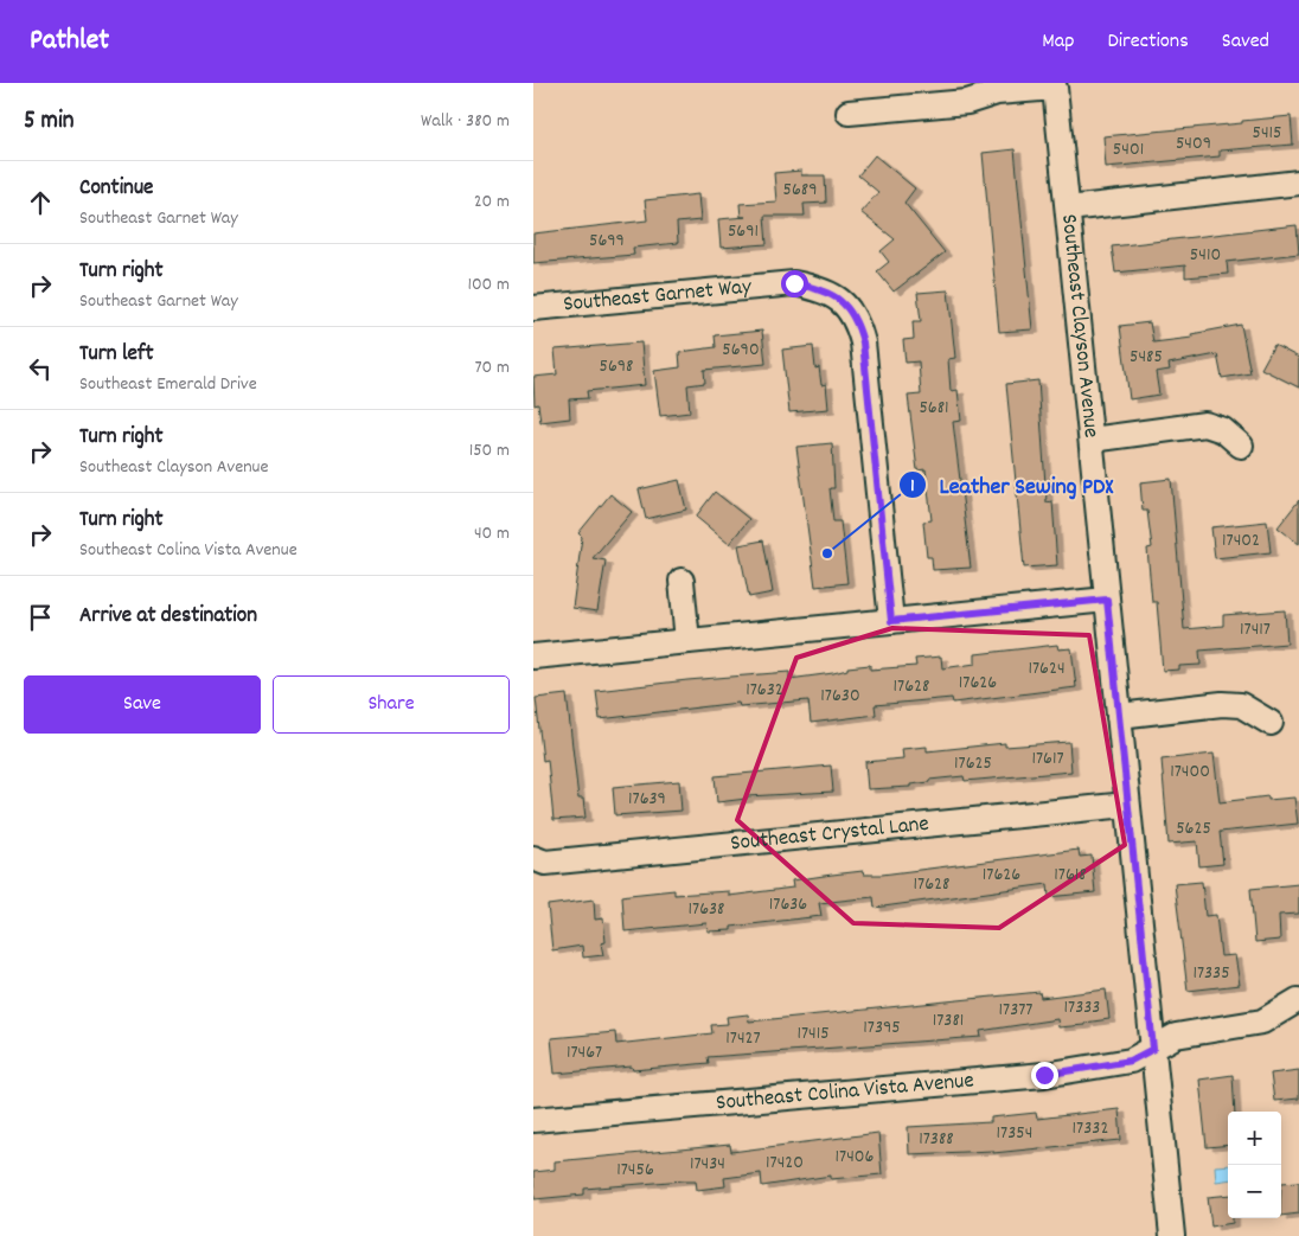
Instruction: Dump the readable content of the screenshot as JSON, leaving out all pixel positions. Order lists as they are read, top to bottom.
{
  "streets": {
    "street": [
      "Southeast Garnet Way",
      "Southeast Clayson Avenue",
      "Southeast Crystal Lane",
      "Southeast Colina Vista Avenue"
    ]
  },
  "crossings": [
    ["Southeast Clayson Avenue", "Southeast Crystal Lane"],
    ["Southeast Clayson Avenue", "Southeast Colina Vista Avenue"]
  ],
  "places": ["Leather Sewing PDX"],
  "house_numbers": [
    "5415",
    "5409",
    "5401",
    "5689",
    "5691",
    "5699",
    "5410",
    "5690",
    "5485",
    "5698",
    "5681",
    "17402",
    "17417",
    "17624",
    "17626",
    "17628",
    "17632",
    "17630",
    "17617",
    "17625",
    "17400",
    "17639",
    "5625",
    "17626",
    "17618",
    "17628",
    "17636",
    "17638",
    "17335",
    "17333",
    "17377",
    "17381",
    "17395",
    "17415",
    "17427",
    "17467",
    "17332",
    "17354",
    "17388",
    "17406",
    "17420",
    "17434",
    "17456"
  ],
  "page": {
    "header": "Pathlet",
    "nav": ["Map", "Directions", "Saved"],
    "heading": ["5 min", "Walk · 380 m"],
    "list": [
      ["Continue", "Southeast Garnet Way", "20 m"],
      ["Turn right", "Southeast Garnet Way", "100 m"],
      ["Turn left", "Southeast Emerald Drive", "70 m"],
      ["Turn right", "Southeast Clayson Avenue", "150 m"],
      ["Turn right", "Southeast Colina Vista Avenue", "40 m"],
      "Arrive at destination"
    ],
    "buttons": ["Save", "Share"],
    "map_buttons": ["+", "−"]
  }
}
